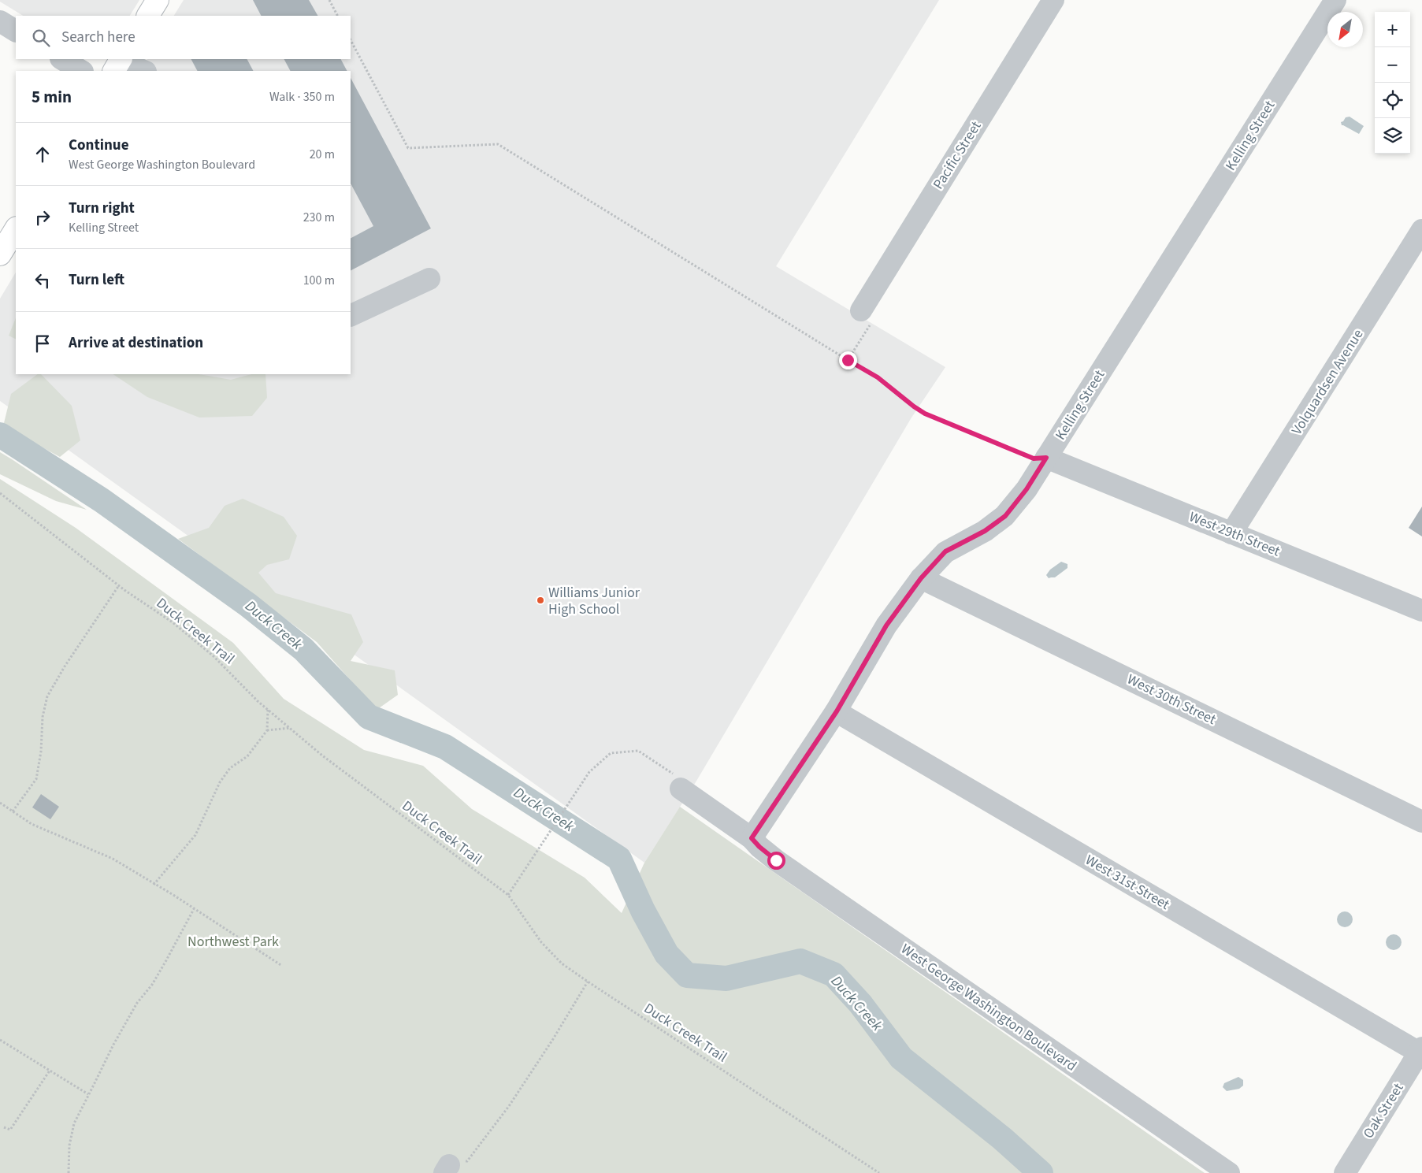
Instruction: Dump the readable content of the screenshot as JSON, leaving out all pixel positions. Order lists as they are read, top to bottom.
{
  "streets": {
    "street": [
      "Kelling Street",
      "Pacific Street",
      "Volquardsen Avenue",
      "West 29th Street",
      "West 30th Street",
      "West 31st Street",
      "West George Washington Boulevard",
      "Oak Street"
    ],
    "path": ["Duck Creek Trail"]
  },
  "crossings": [
    ["Kelling Street", "West 29th Street"],
    ["Kelling Street", "West 30th Street"],
    ["Kelling Street", "West 31st Street"],
    ["Kelling Street", "West George Washington Boulevard"],
    ["Volquardsen Avenue", "West 29th Street"],
    ["West 31st Street", "Oak Street"]
  ],
  "water": ["Duck Creek"],
  "parks": ["Northwest Park"],
  "places": ["Williams Junior High School"],
  "north": "bottom left",
  "page": {
    "map_buttons": ["+", "−"],
    "search": "Search here",
    "heading": ["5 min", "Walk · 350 m"],
    "list": [
      ["Continue", "West George Washington Boulevard", "20 m"],
      ["Turn right", "Kelling Street", "230 m"],
      ["Turn left", "100 m"],
      "Arrive at destination"
    ]
  }
}
